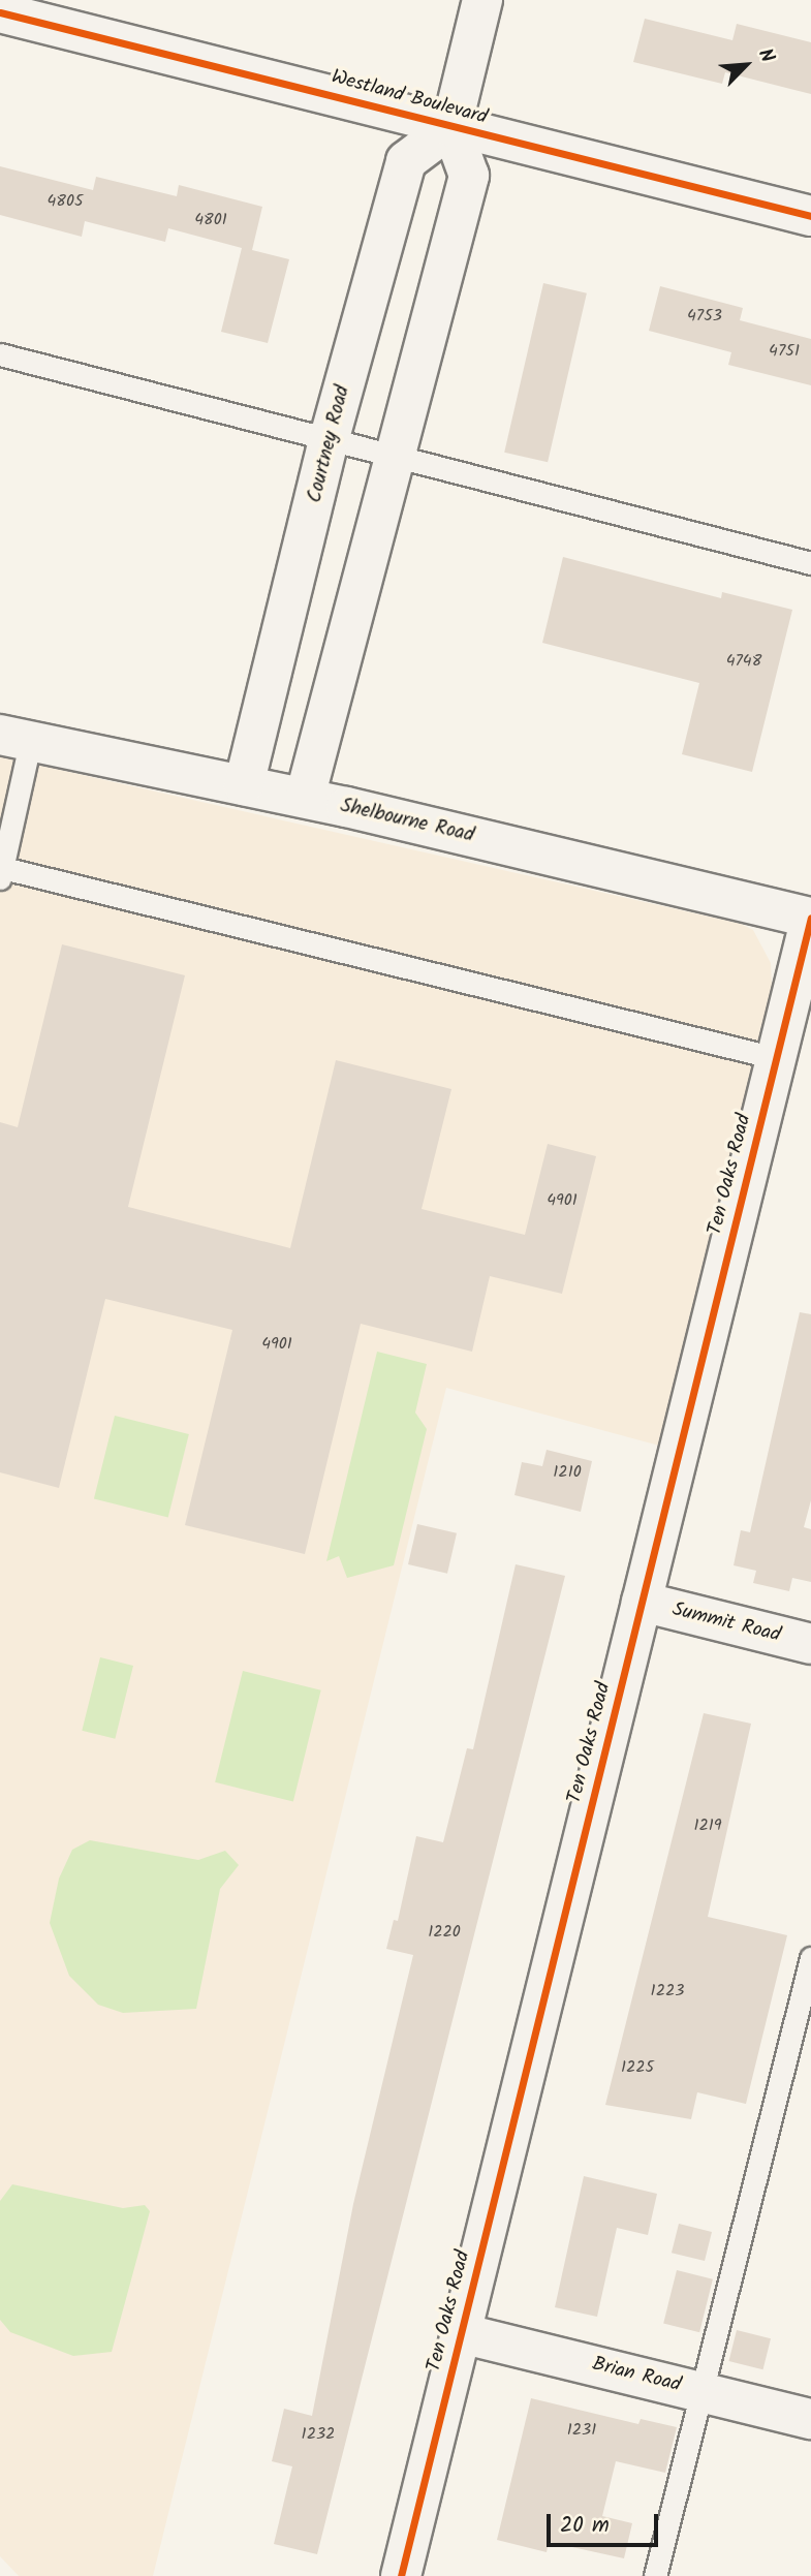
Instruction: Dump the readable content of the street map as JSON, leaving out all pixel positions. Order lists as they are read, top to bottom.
{
  "streets": {
    "street": [
      "Westland Boulevard",
      "Courtney Road",
      "Shelbourne Road",
      "Ten Oaks Road",
      "Summit Road",
      "Brian Road"
    ]
  },
  "crossings": [
    ["Westland Boulevard", "Courtney Road"],
    ["Courtney Road", "Shelbourne Road"],
    ["Shelbourne Road", "Ten Oaks Road"],
    ["Ten Oaks Road", "Summit Road"],
    ["Ten Oaks Road", "Brian Road"]
  ],
  "house_numbers": [
    "4805",
    "4801",
    "4753",
    "4751",
    "4748",
    "4901",
    "4901",
    "1210",
    "1219",
    "1220",
    "1223",
    "1225",
    "1231",
    "1232"
  ],
  "scale_bar": "20 m",
  "north": "top right"
}
